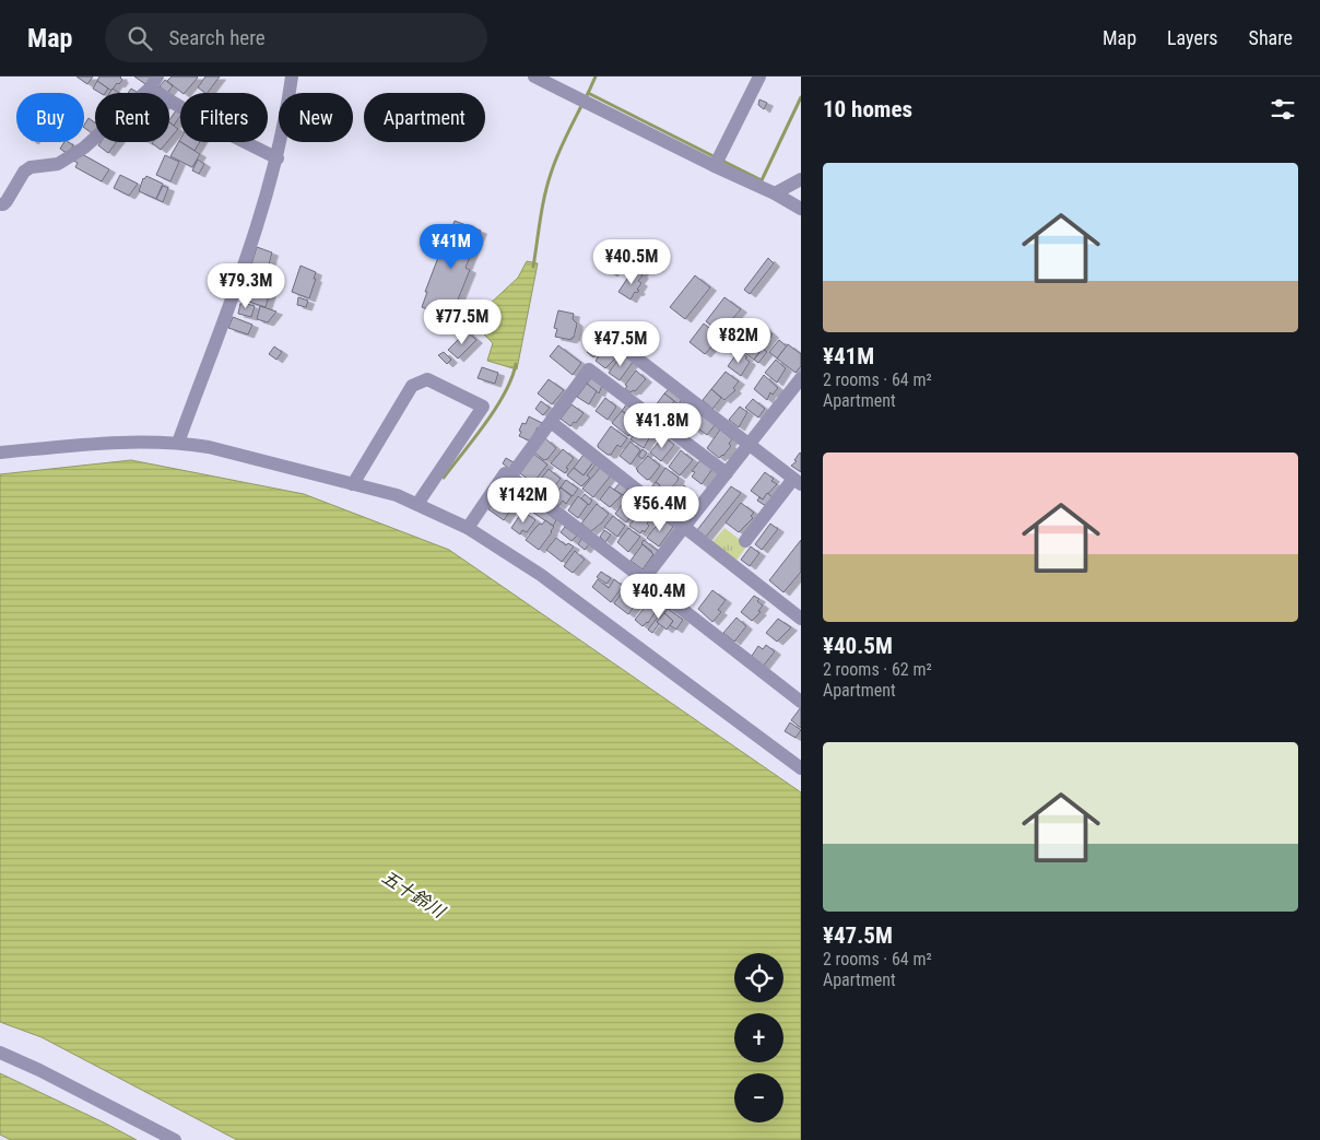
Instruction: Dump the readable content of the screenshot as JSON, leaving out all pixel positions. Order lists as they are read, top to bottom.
{
  "water": ["五十鈴川"],
  "page": {
    "header": "Map",
    "search": "Search here",
    "nav": ["Map", "Layers", "Share"],
    "heading": "10 homes",
    "chip": [
      "Buy",
      "Rent",
      "Filters",
      "New",
      "Apartment"
    ],
    "list": [
      {
        "name": "¥41M",
        "note": "2 rooms · 64 m² · Apartment"
      },
      {
        "name": "¥40.5M",
        "note": "2 rooms · 62 m² · Apartment"
      },
      {
        "name": "¥47.5M",
        "note": "2 rooms · 64 m² · Apartment"
      }
    ],
    "price": [
      "¥41M",
      "¥40.5M",
      "¥79.3M",
      "¥77.5M",
      "¥82M",
      "¥47.5M",
      "¥41.8M",
      "¥142M",
      "¥56.4M",
      "¥40.4M"
    ],
    "map_buttons": ["+", "−"]
  }
}
